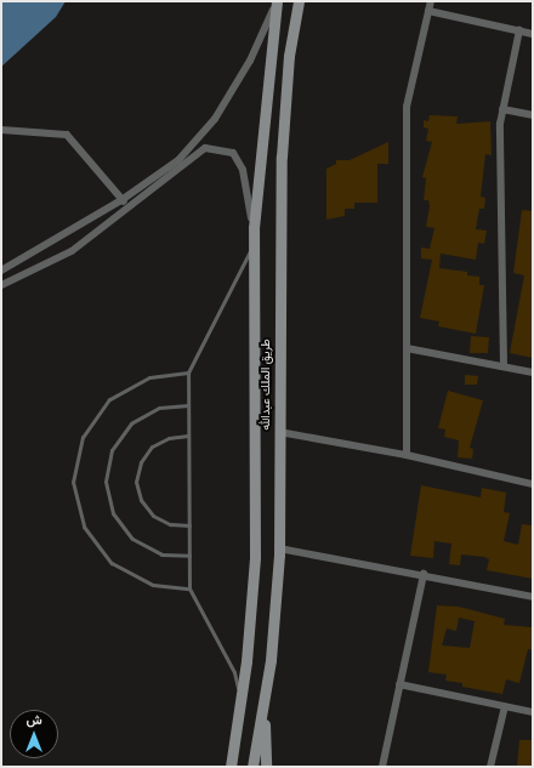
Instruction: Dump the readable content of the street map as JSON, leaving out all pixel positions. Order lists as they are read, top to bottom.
{
  "streets": {
    "street": ["طريق الملك عبدالله"]
  },
  "north": "top"
}
